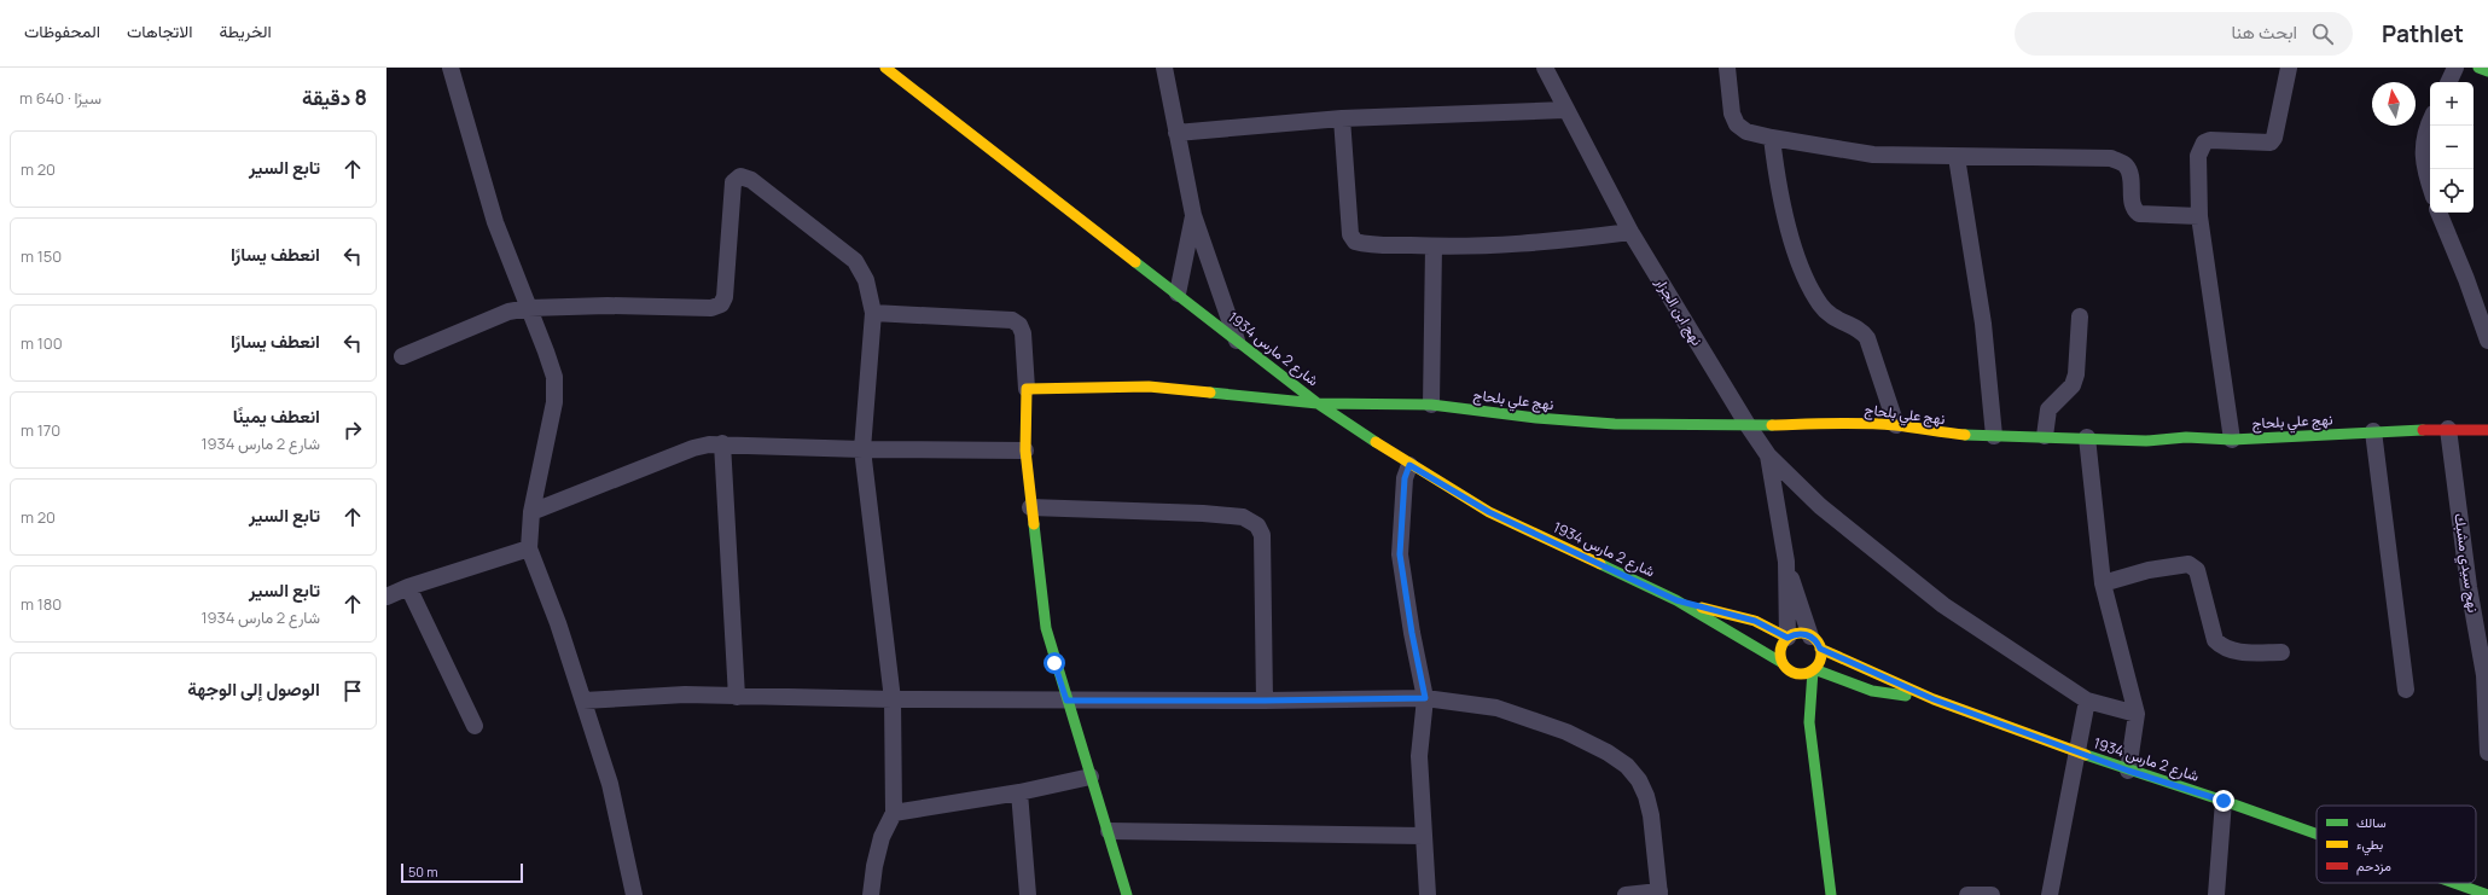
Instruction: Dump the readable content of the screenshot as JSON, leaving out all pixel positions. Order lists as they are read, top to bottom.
{
  "streets": {
    "street": [
      "نهج ابن الجزار",
      "شارع 2 مارس 1934",
      "نهج علي بلحاج",
      "نهج سيدي مشبك"
    ]
  },
  "crossings": [
    ["نهج ابن الجزار", "نهج علي بلحاج"],
    ["شارع 2 مارس 1934", "نهج علي بلحاج"],
    ["نهج علي بلحاج", "نهج سيدي مشبك"]
  ],
  "legend": ["سالك", "بطيء", "مزدحم"],
  "scale_bar": "50 m",
  "north": "top",
  "page": {
    "header": "Pathlet",
    "search": "ابحث هنا",
    "nav": ["الخريطة", "الاتجاهات", "المحفوظات"],
    "heading": ["8 دقيقة", "سيرًا · 640 m"],
    "map_buttons": ["+", "−"],
    "list": [
      ["تابع السير", "20 m"],
      ["انعطف يسارًا", "150 m"],
      ["انعطف يسارًا", "100 m"],
      ["انعطف يمينًا", "شارع 2 مارس 1934", "170 m"],
      ["تابع السير", "20 m"],
      ["تابع السير", "شارع 2 مارس 1934", "180 m"],
      "الوصول إلى الوجهة"
    ],
    "scale": "50 m"
  }
}
